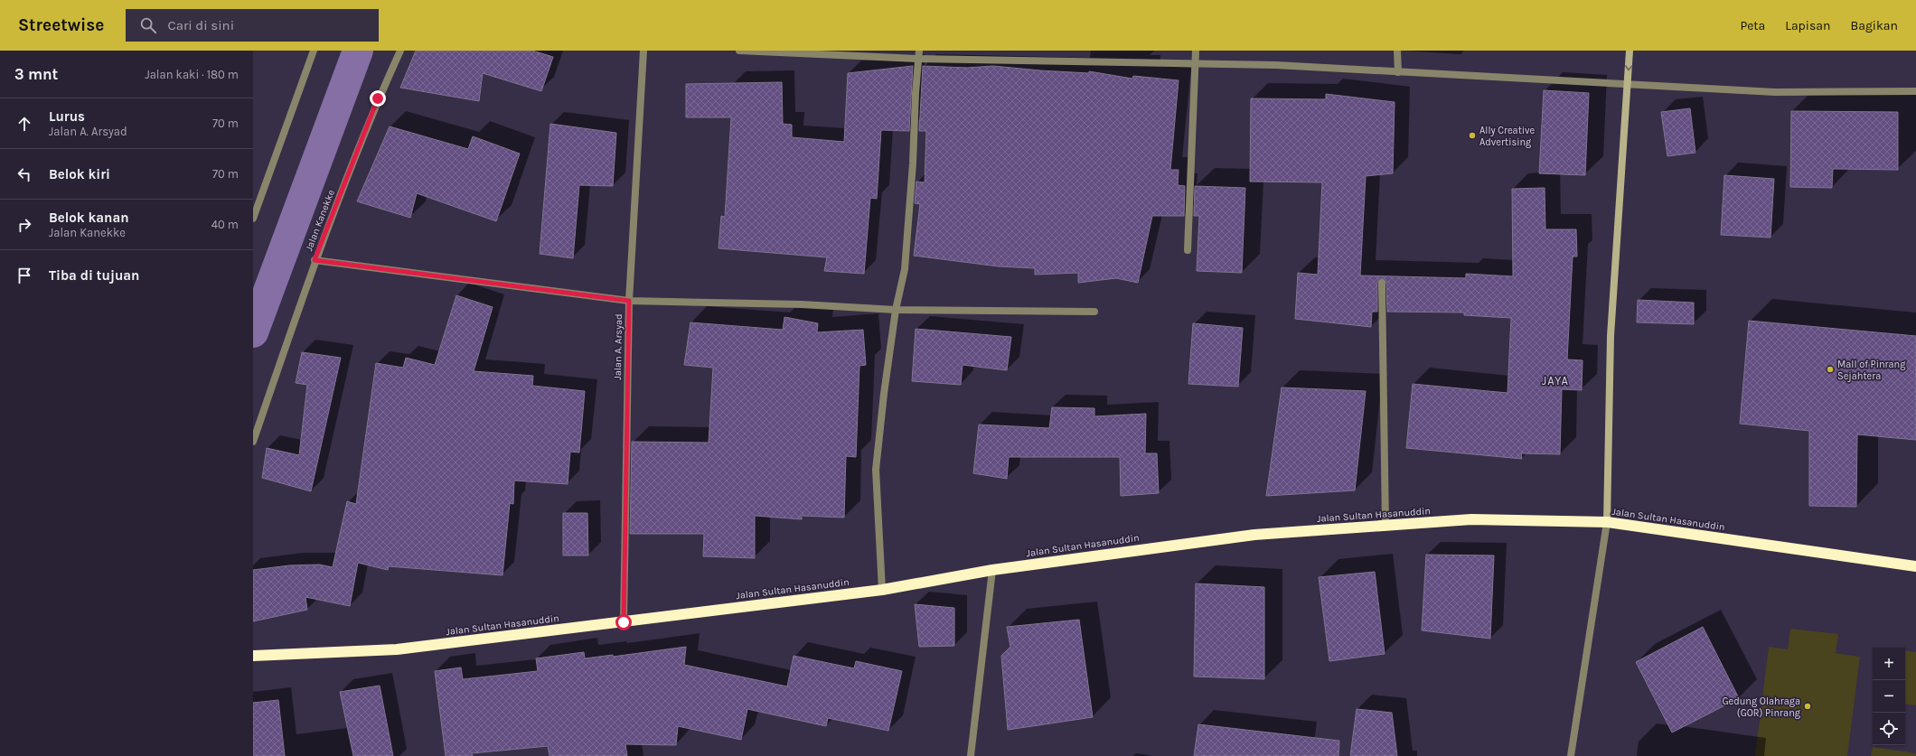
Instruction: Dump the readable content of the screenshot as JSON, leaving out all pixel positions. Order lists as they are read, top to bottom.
{
  "streets": {
    "highway": ["Jalan Sultan Hasanuddin"],
    "street": ["Jalan Kanekke", "Jalan A. Arsyad"]
  },
  "crossings": [
    ["Jalan A. Arsyad", "Jalan Sultan Hasanuddin"]
  ],
  "districts": ["JAYA"],
  "places": ["Ally Creative Advertising", "Mall of Pinrang Sejahtera", "Gedung Olahraga (GOR) Pinrang"],
  "page": {
    "header": "Streetwise",
    "search": "Cari di sini",
    "nav": ["Peta", "Lapisan", "Bagikan"],
    "heading": ["3 mnt", "Jalan kaki · 180 m"],
    "list": [
      ["Lurus", "Jalan A. Arsyad", "70 m"],
      ["Belok kiri", "70 m"],
      ["Belok kanan", "Jalan Kanekke", "40 m"],
      "Tiba di tujuan"
    ],
    "map_buttons": ["+", "−"]
  }
}
